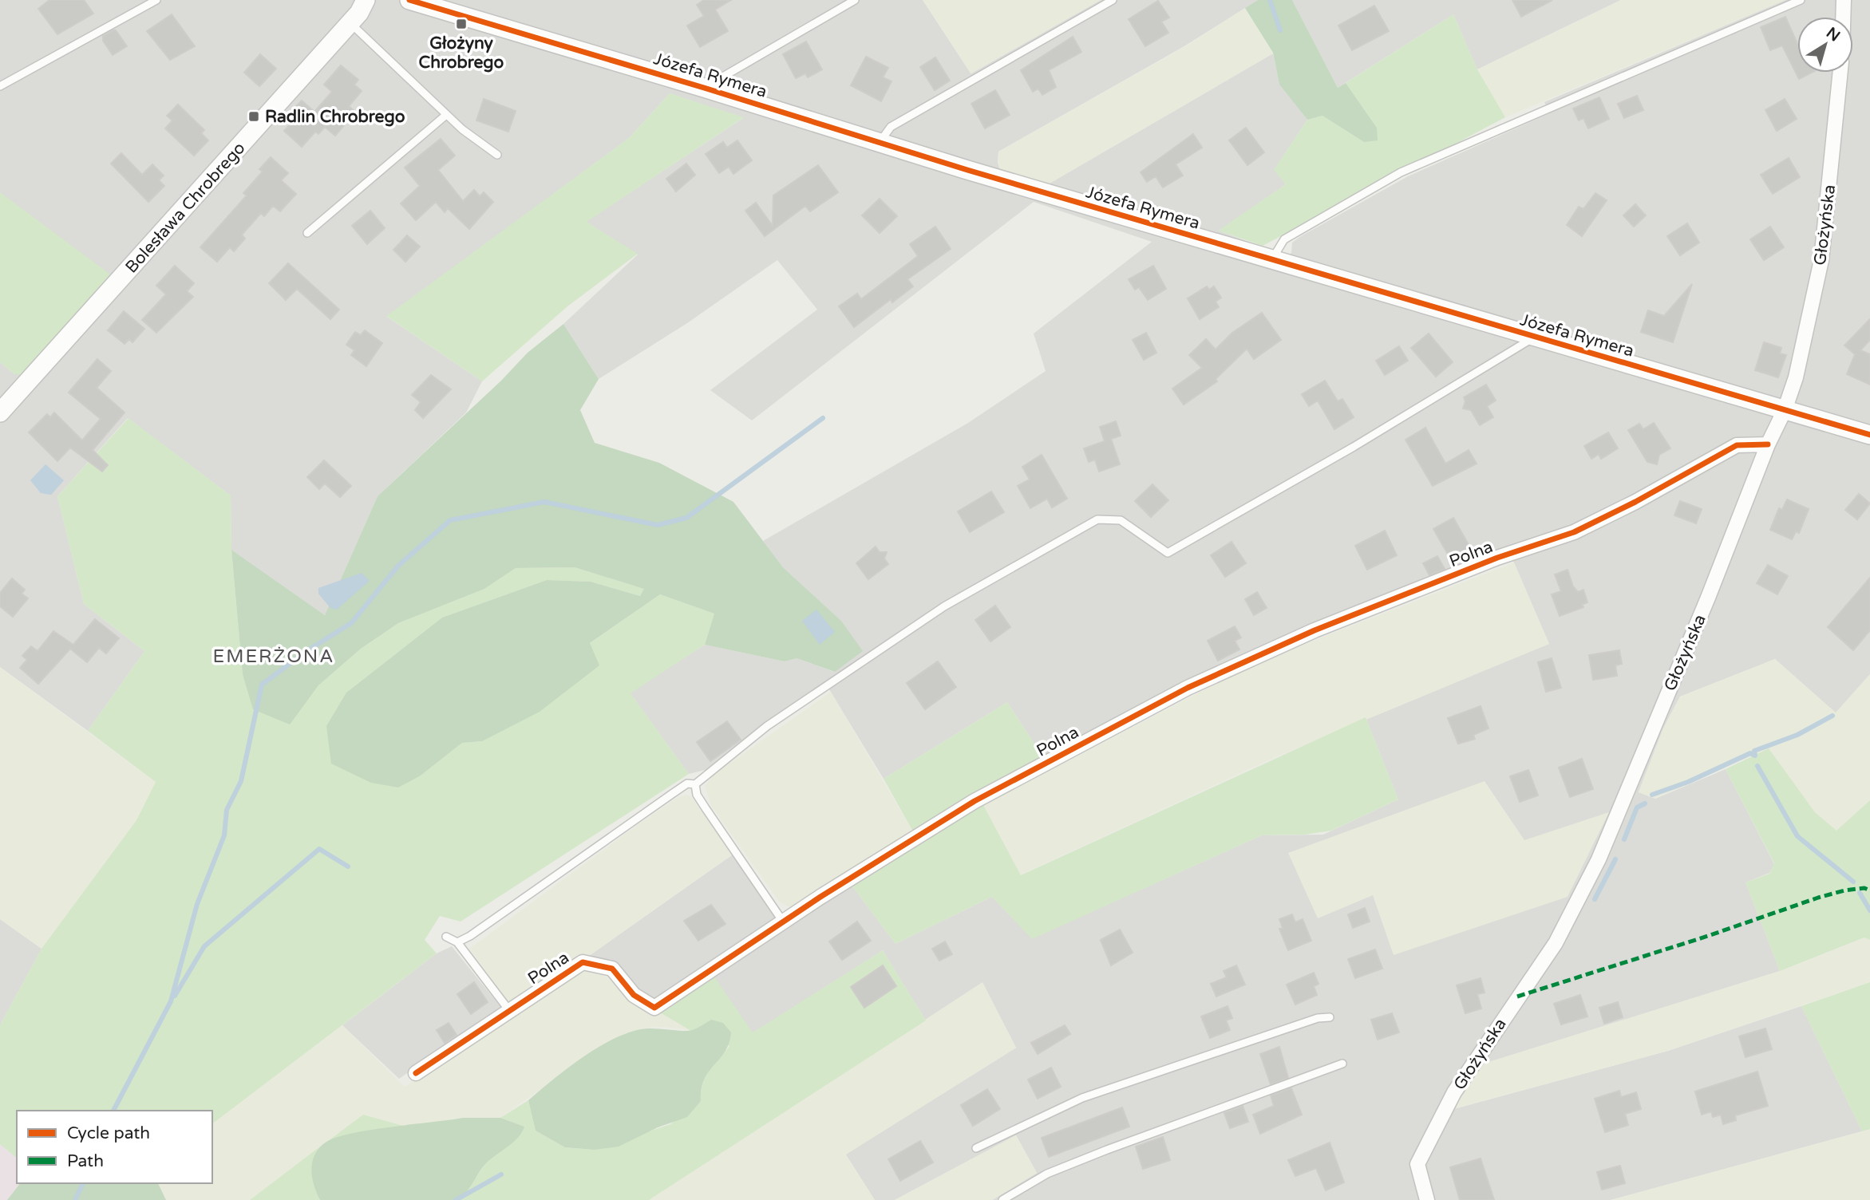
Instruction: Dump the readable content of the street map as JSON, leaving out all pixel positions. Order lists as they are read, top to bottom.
{
  "streets": {
    "street": [
      "Józefa Rymera",
      "Bolesława Chrobrego",
      "Głożyńska",
      "Polna"
    ]
  },
  "crossings": [
    ["Józefa Rymera", "Głożyńska"],
    ["Głożyńska", "Polna"]
  ],
  "districts": ["EMERŻONA"],
  "places": {
    "transit": ["Głożyny Chrobrego", "Radlin Chrobrego"]
  },
  "legend": ["Cycle path", "Path"],
  "north": "top right"
}
